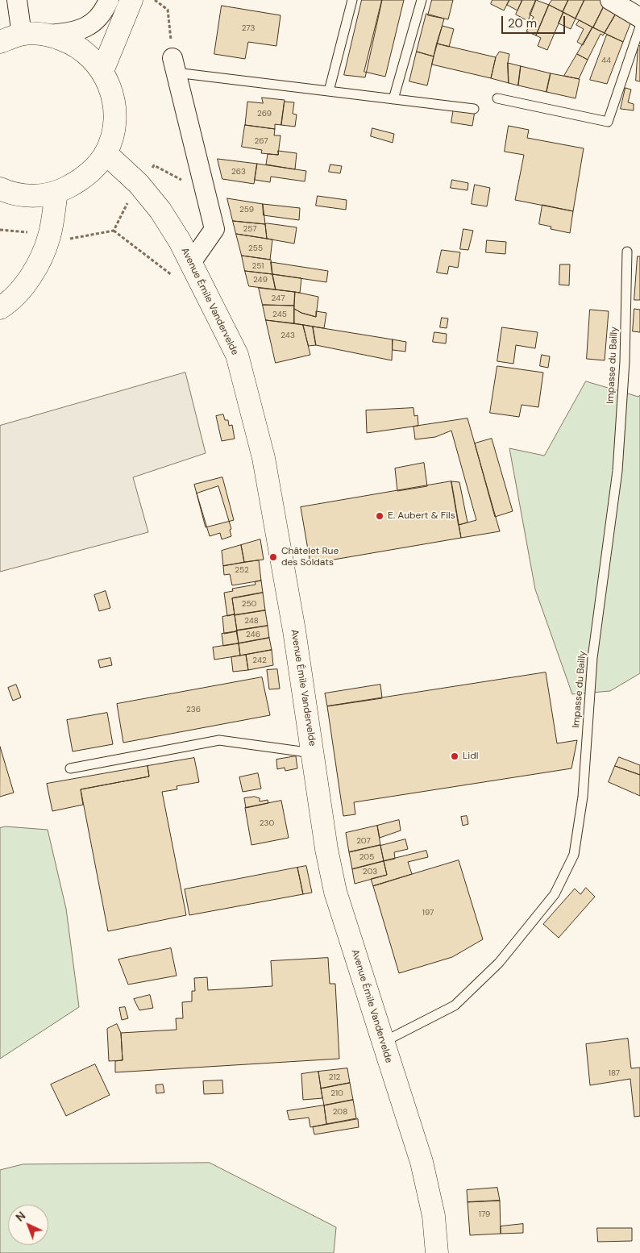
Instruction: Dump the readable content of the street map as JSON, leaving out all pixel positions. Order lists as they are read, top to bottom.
{
  "streets": {
    "main road": ["Avenue Émile Vandervelde"],
    "lane": ["Impasse du Bailly"]
  },
  "crossings": [
    ["Avenue Émile Vandervelde", "Impasse du Bailly"]
  ],
  "places": ["E. Aubert & Fils", "Châtelet Rue des Soldats", "Lidl"],
  "house_numbers": [
    "273",
    "44",
    "269",
    "267",
    "263",
    "259",
    "257",
    "255",
    "251",
    "249",
    "247",
    "245",
    "243",
    "252",
    "250",
    "248",
    "246",
    "242",
    "236",
    "230",
    "207",
    "205",
    "203",
    "197",
    "187",
    "212",
    "210",
    "208",
    "179"
  ],
  "scale_bar": "20 m",
  "north": "top left"
}
